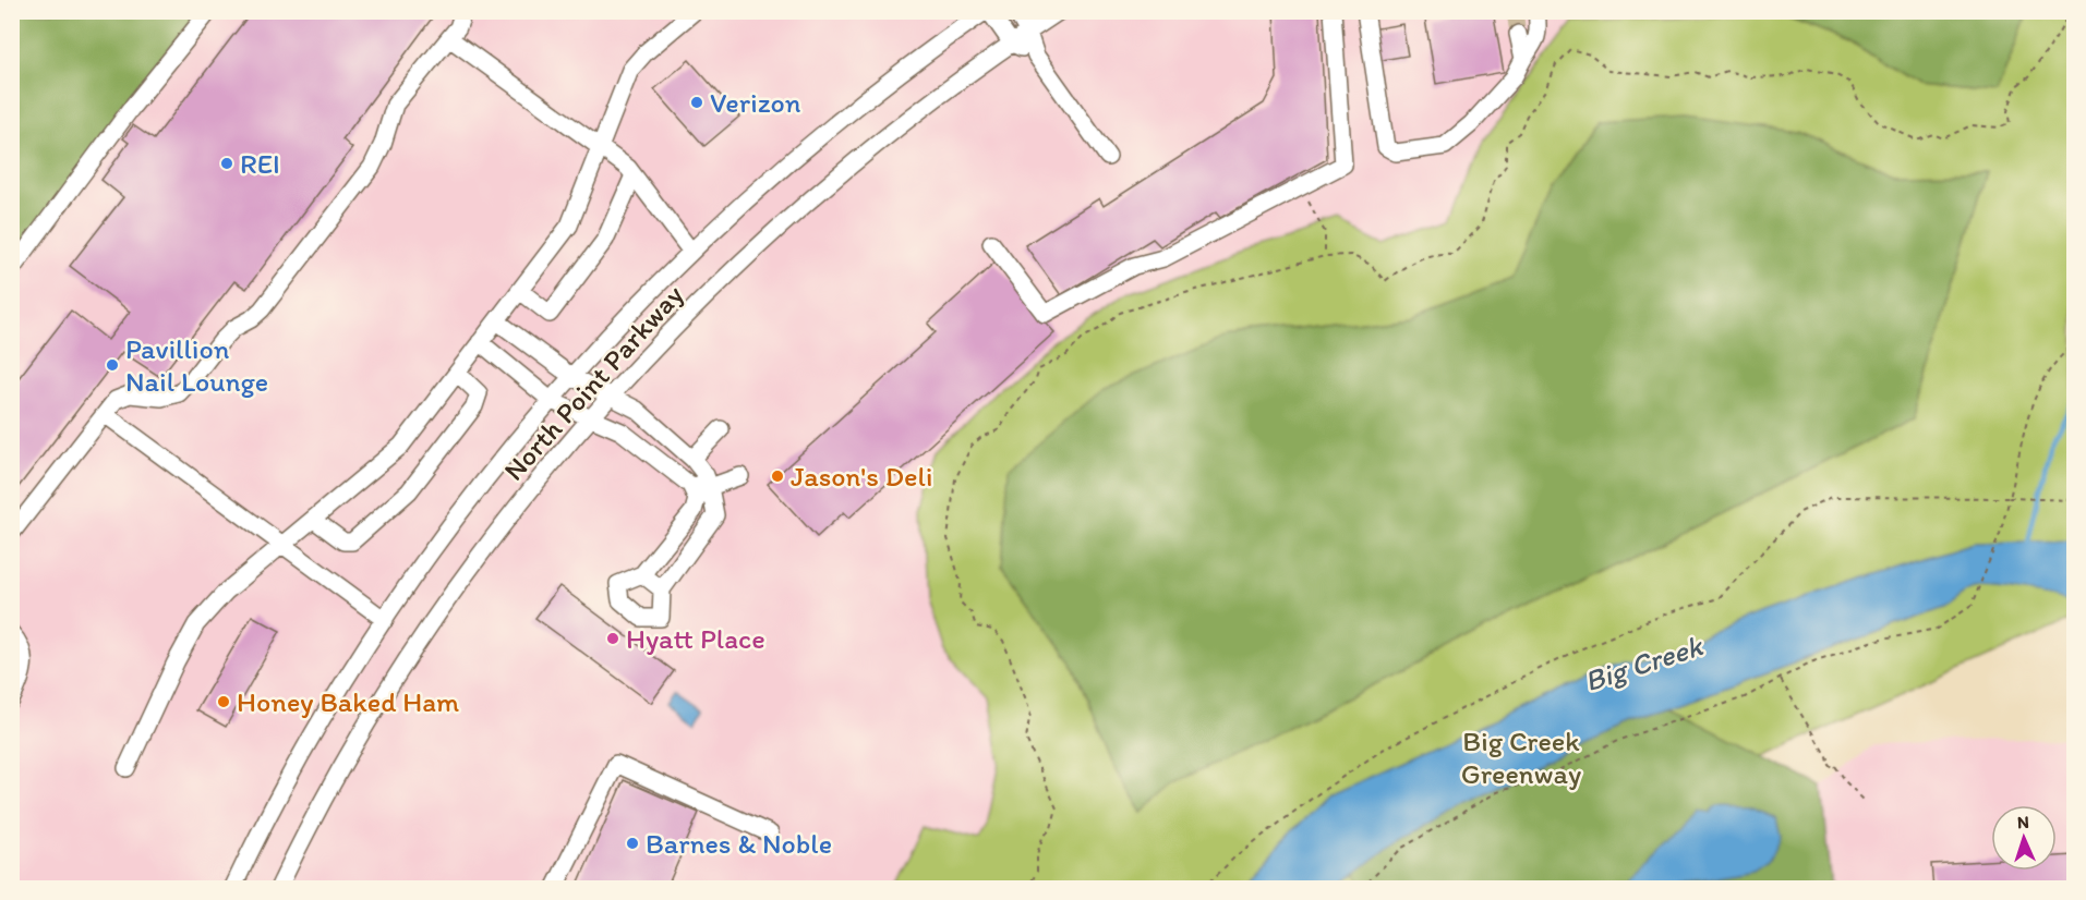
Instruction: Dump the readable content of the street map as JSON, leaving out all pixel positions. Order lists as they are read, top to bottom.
{
  "streets": {
    "street": ["North Point Parkway"]
  },
  "water": ["Big Creek"],
  "parks": ["Big Creek Greenway"],
  "places": [
    "Verizon",
    "REI",
    "Pavillion Nail Lounge",
    "Jason's Deli",
    "Hyatt Place",
    "Honey Baked Ham",
    "Barnes & Noble"
  ],
  "north": "top"
}
